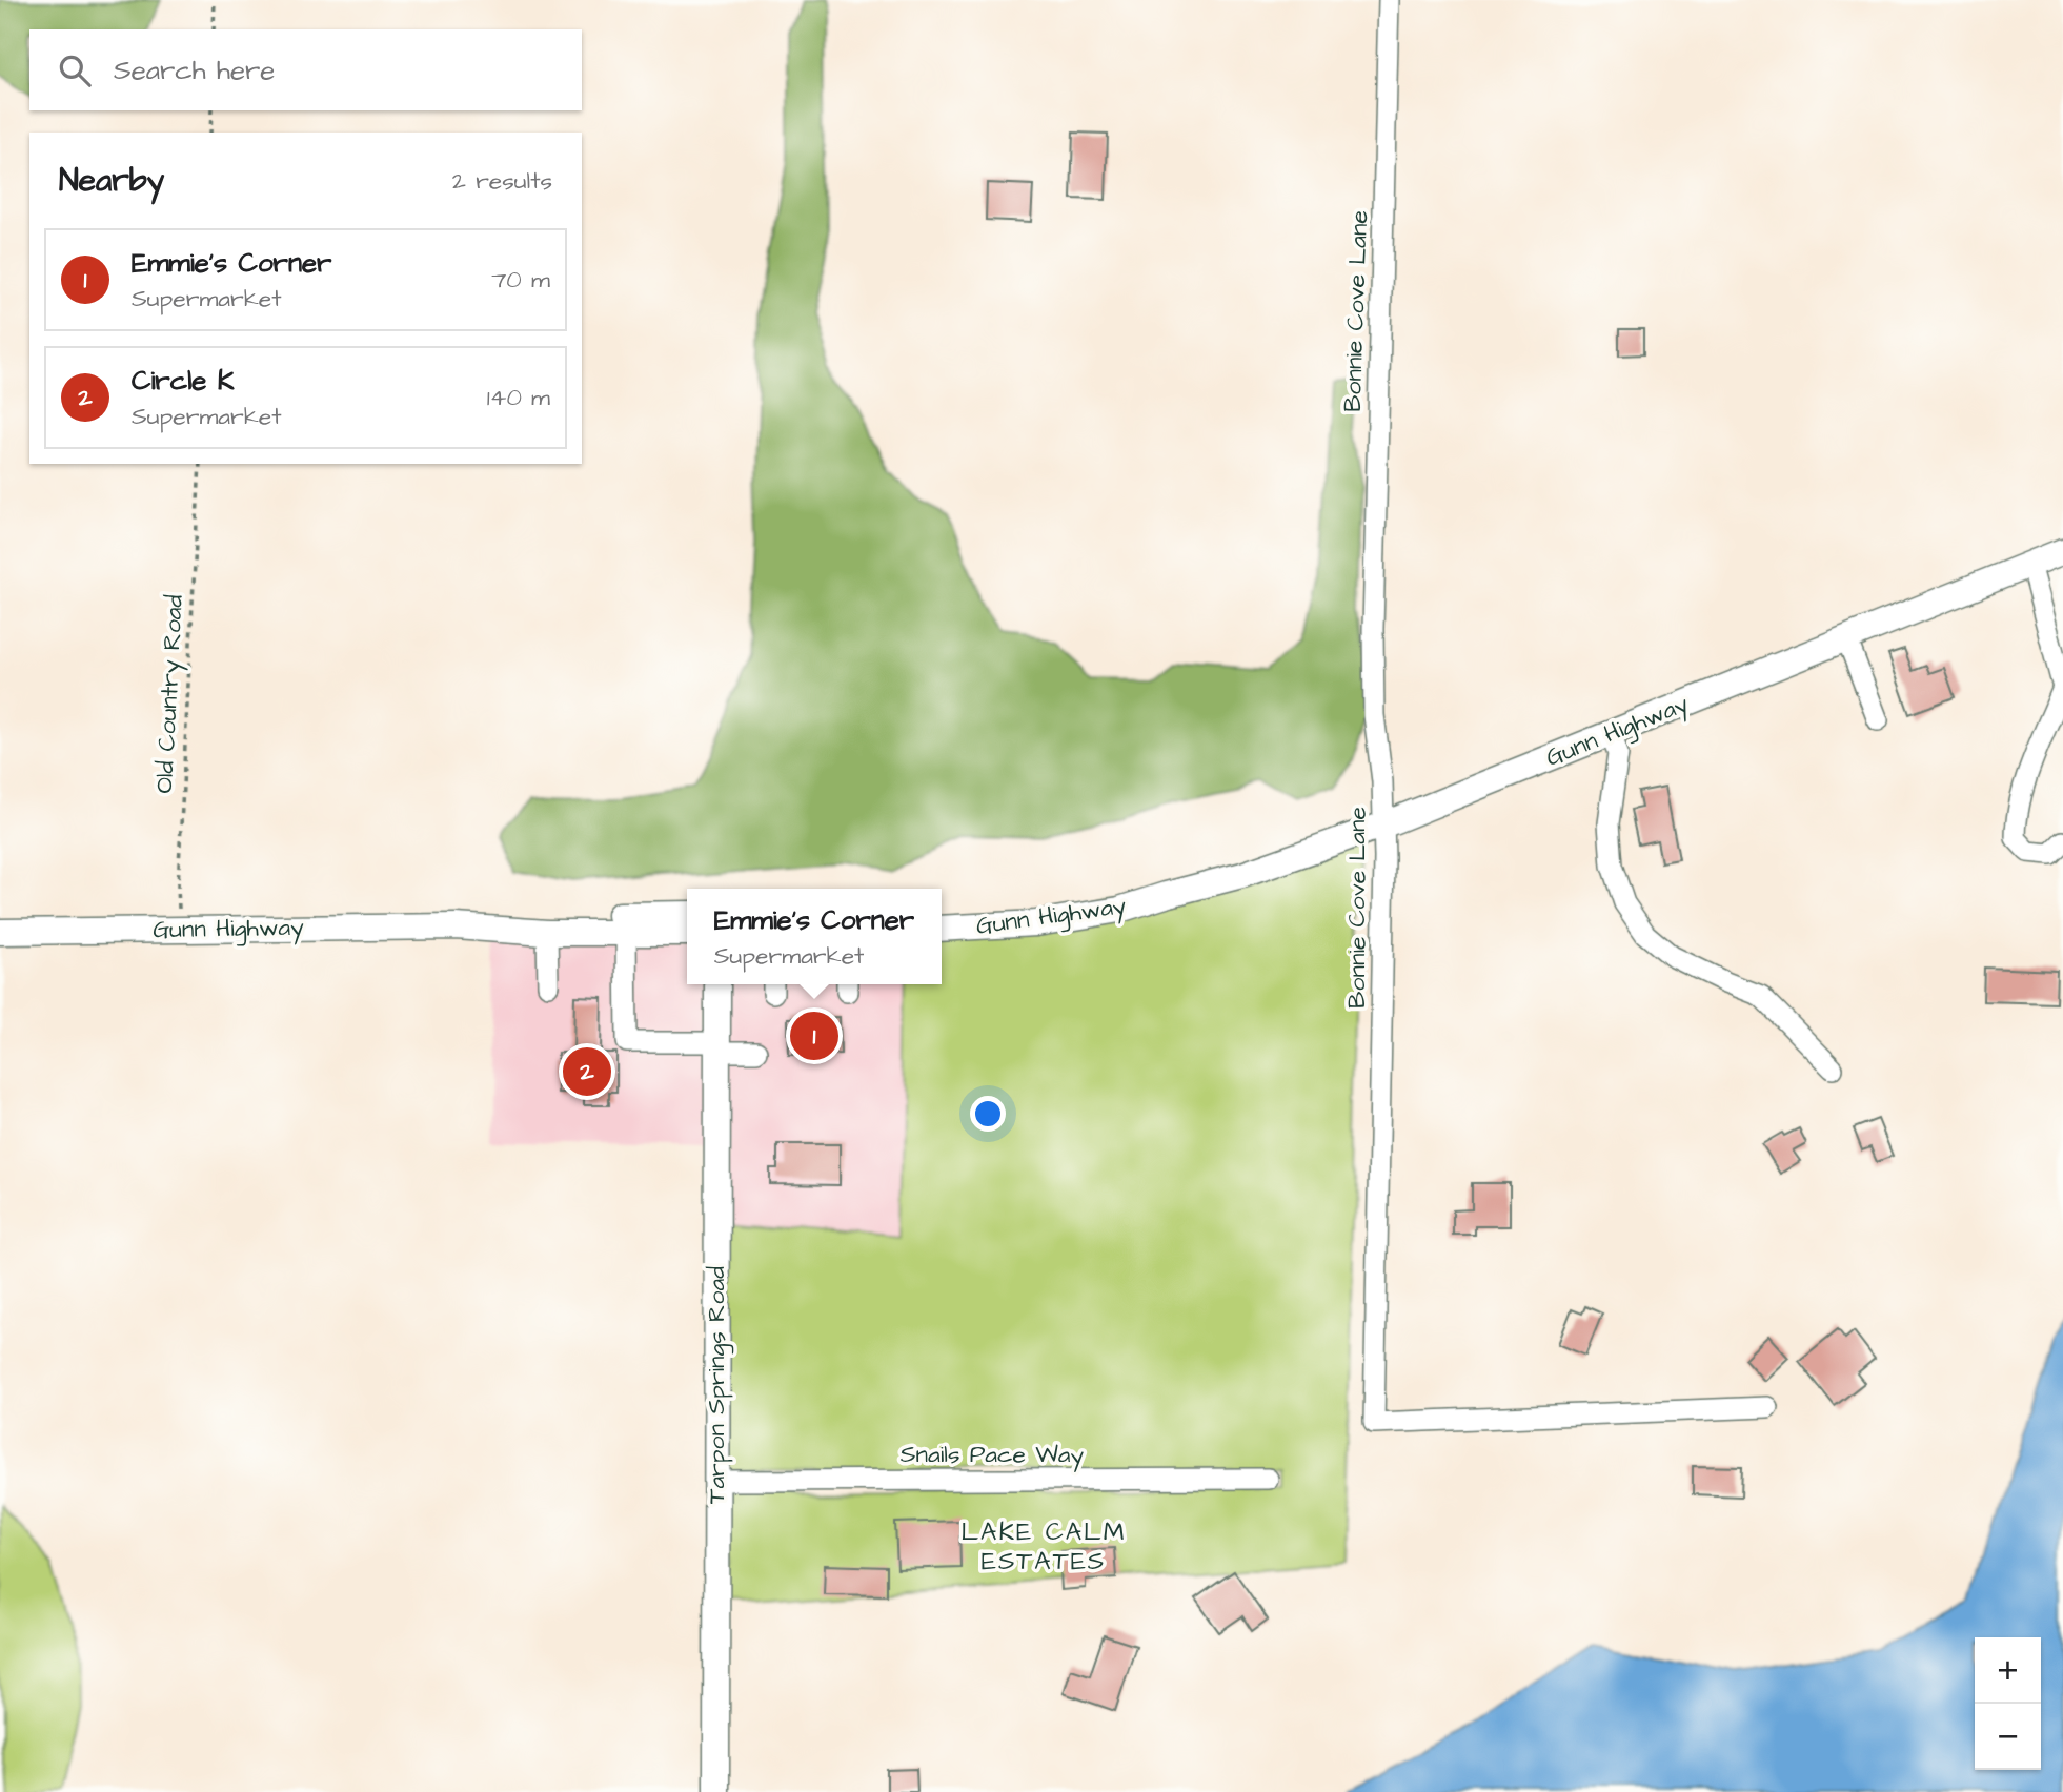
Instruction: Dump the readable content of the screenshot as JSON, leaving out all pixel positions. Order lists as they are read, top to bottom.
{
  "streets": {
    "main road": ["Gunn Highway", "Tarpon Springs Road"],
    "street": ["Bonnie Cove Lane", "Snails Pace Way"],
    "path": ["Old Country Road"]
  },
  "crossings": [
    ["Bonnie Cove Lane", "Gunn Highway"],
    ["Old Country Road", "Gunn Highway"],
    ["Tarpon Springs Road", "Snails Pace Way"]
  ],
  "districts": ["LAKE CALM ESTATES"],
  "page": {
    "search": "Search here",
    "heading": ["Nearby", "2 results"],
    "list": [
      {
        "mark": "1",
        "name": "Emmie's Corner",
        "note": "Supermarket",
        "value": "70 m"
      },
      {
        "mark": "2",
        "name": "Circle K",
        "note": "Supermarket",
        "value": "140 m"
      }
    ],
    "popup": ["Emmie's Corner", "Supermarket"],
    "pins": ["1", "2"],
    "map_buttons": ["+", "−"]
  }
}
